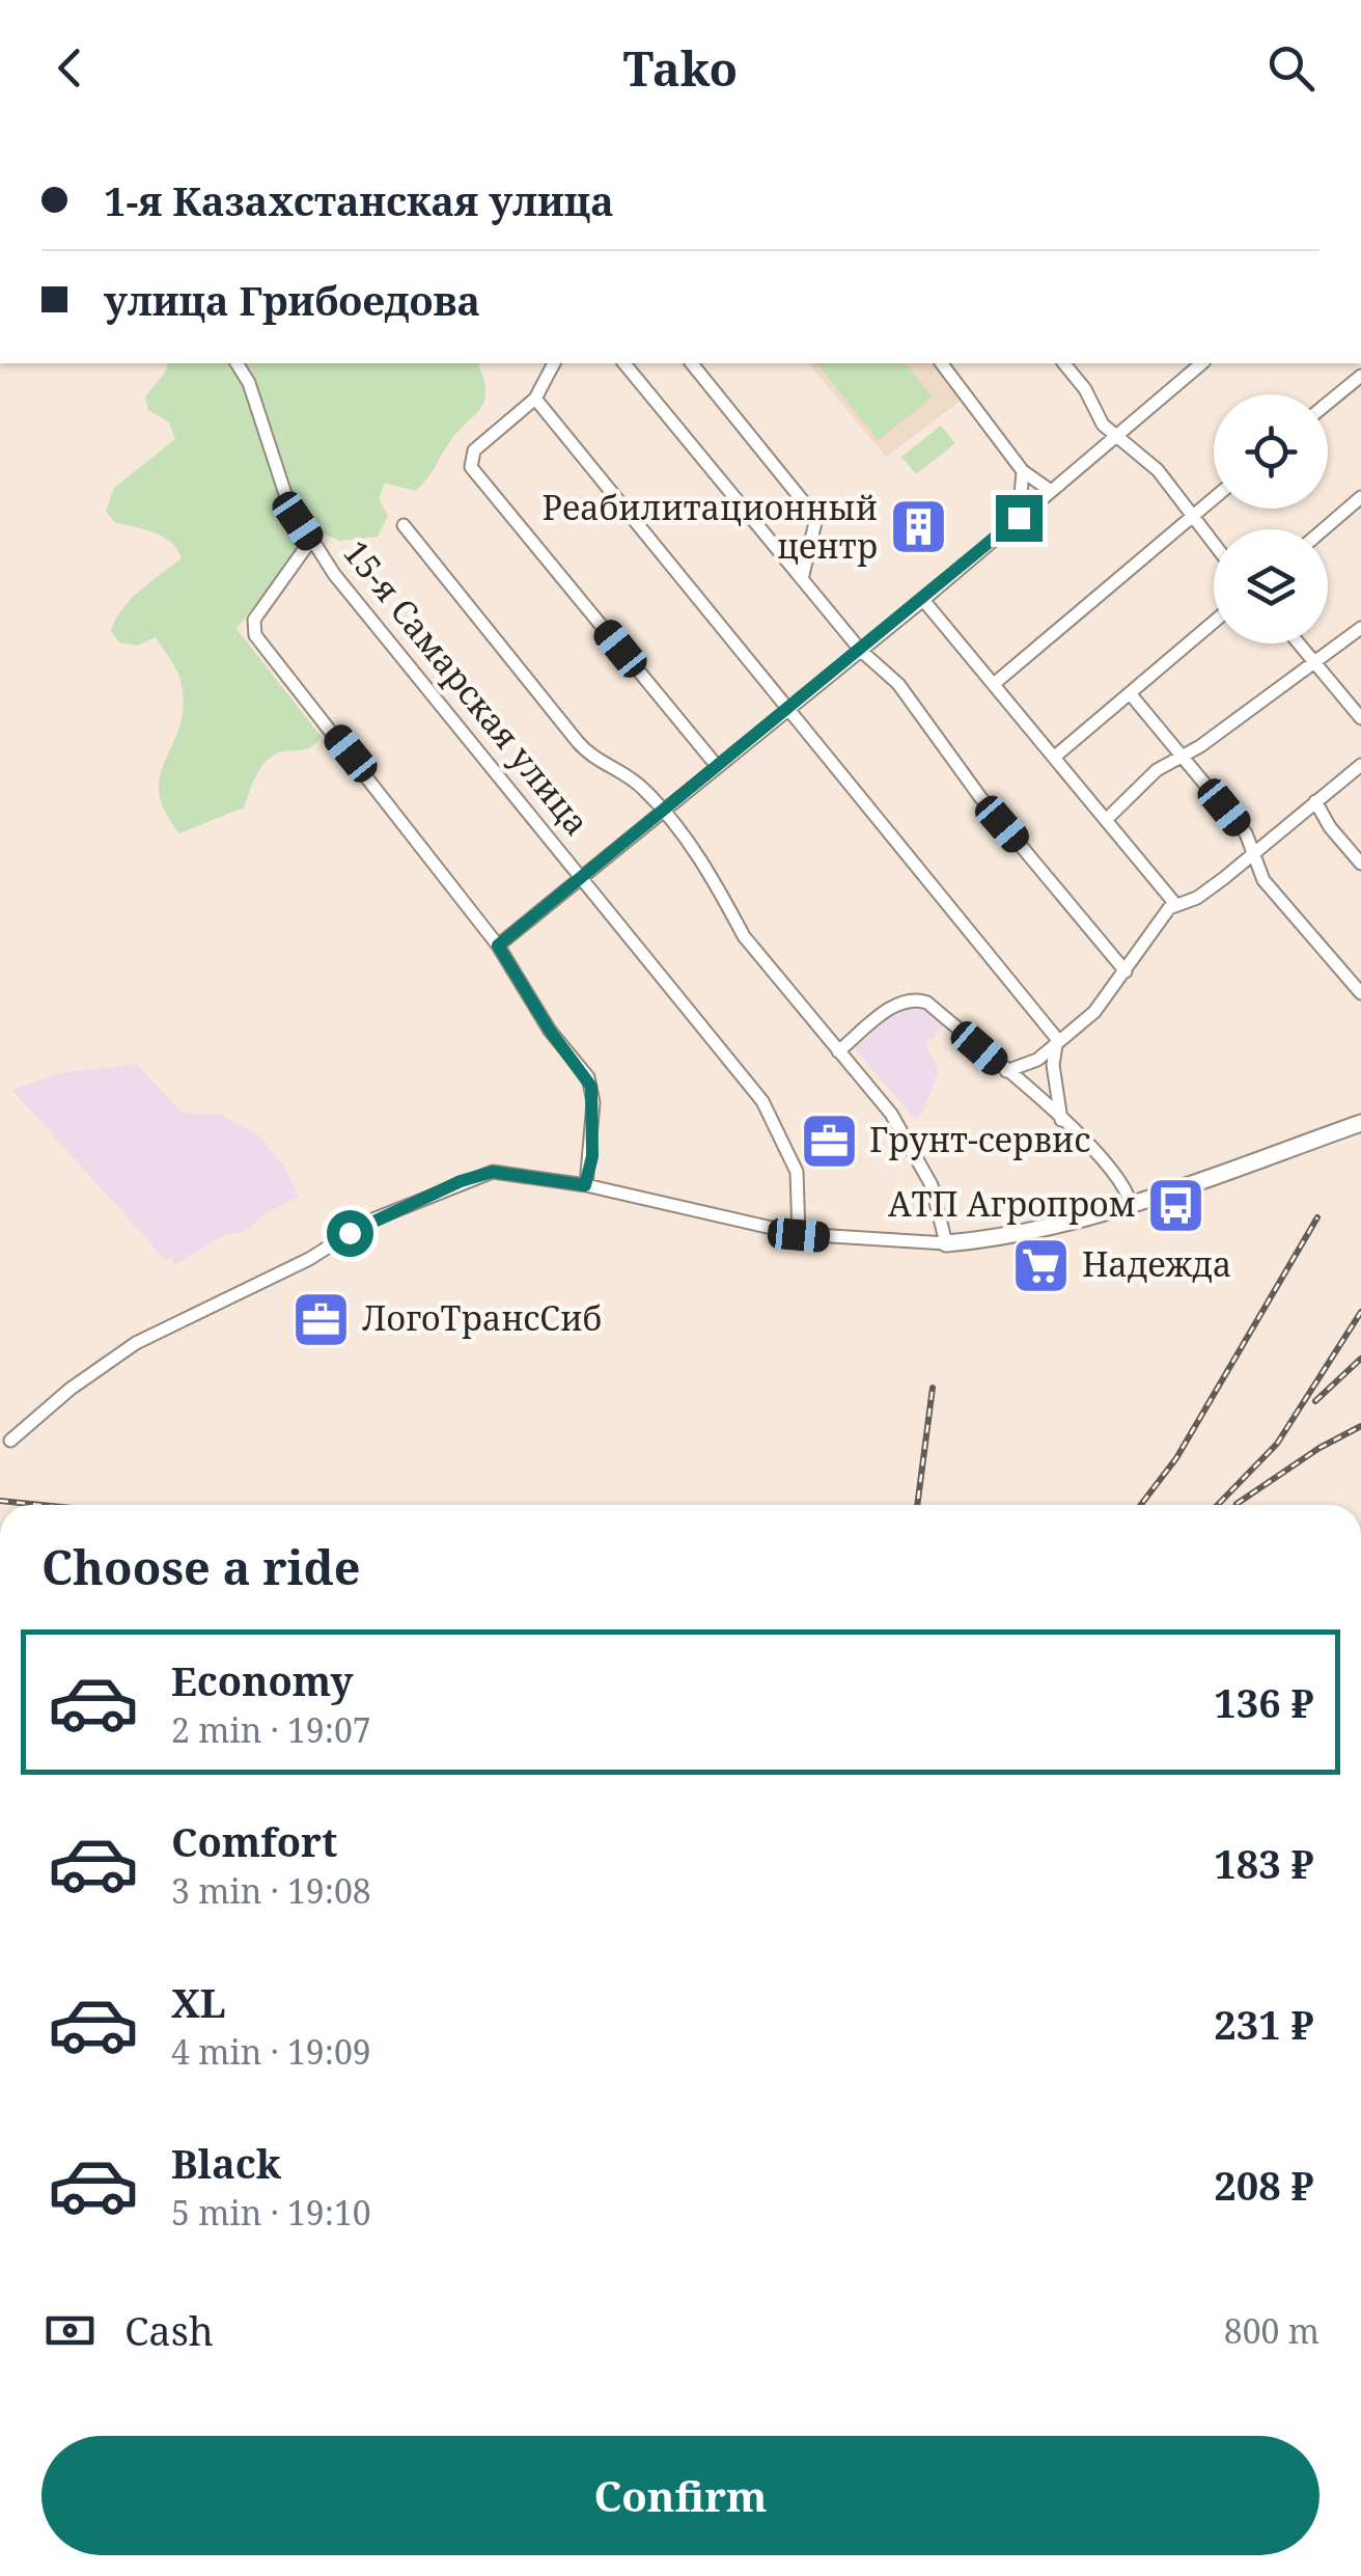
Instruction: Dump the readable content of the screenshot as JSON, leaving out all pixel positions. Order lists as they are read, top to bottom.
{
  "streets": {
    "street": ["15-я Самарская улица"]
  },
  "places": {
    "building": ["Реабилитационный центр"],
    "office": ["Грунт-сервис", "ЛогоТрансСиб"],
    "bus stop": ["АТП Агропром"],
    "supermarket": ["Надежда"]
  },
  "page": {
    "header": "Tako",
    "banner": ["1-я Казахстанская улица", "улица Грибоедова"],
    "heading": "Choose a ride",
    "list": [
      {
        "name": "Economy",
        "note": "2 min · 19:07",
        "value": "136 ₽"
      },
      {
        "name": "Comfort",
        "note": "3 min · 19:08",
        "value": "183 ₽"
      },
      {
        "name": "XL",
        "note": "4 min · 19:09",
        "value": "231 ₽"
      },
      {
        "name": "Black",
        "note": "5 min · 19:10",
        "value": "208 ₽"
      }
    ],
    "pay": ["Cash", "800 m"],
    "buttons": "Confirm"
  }
}
